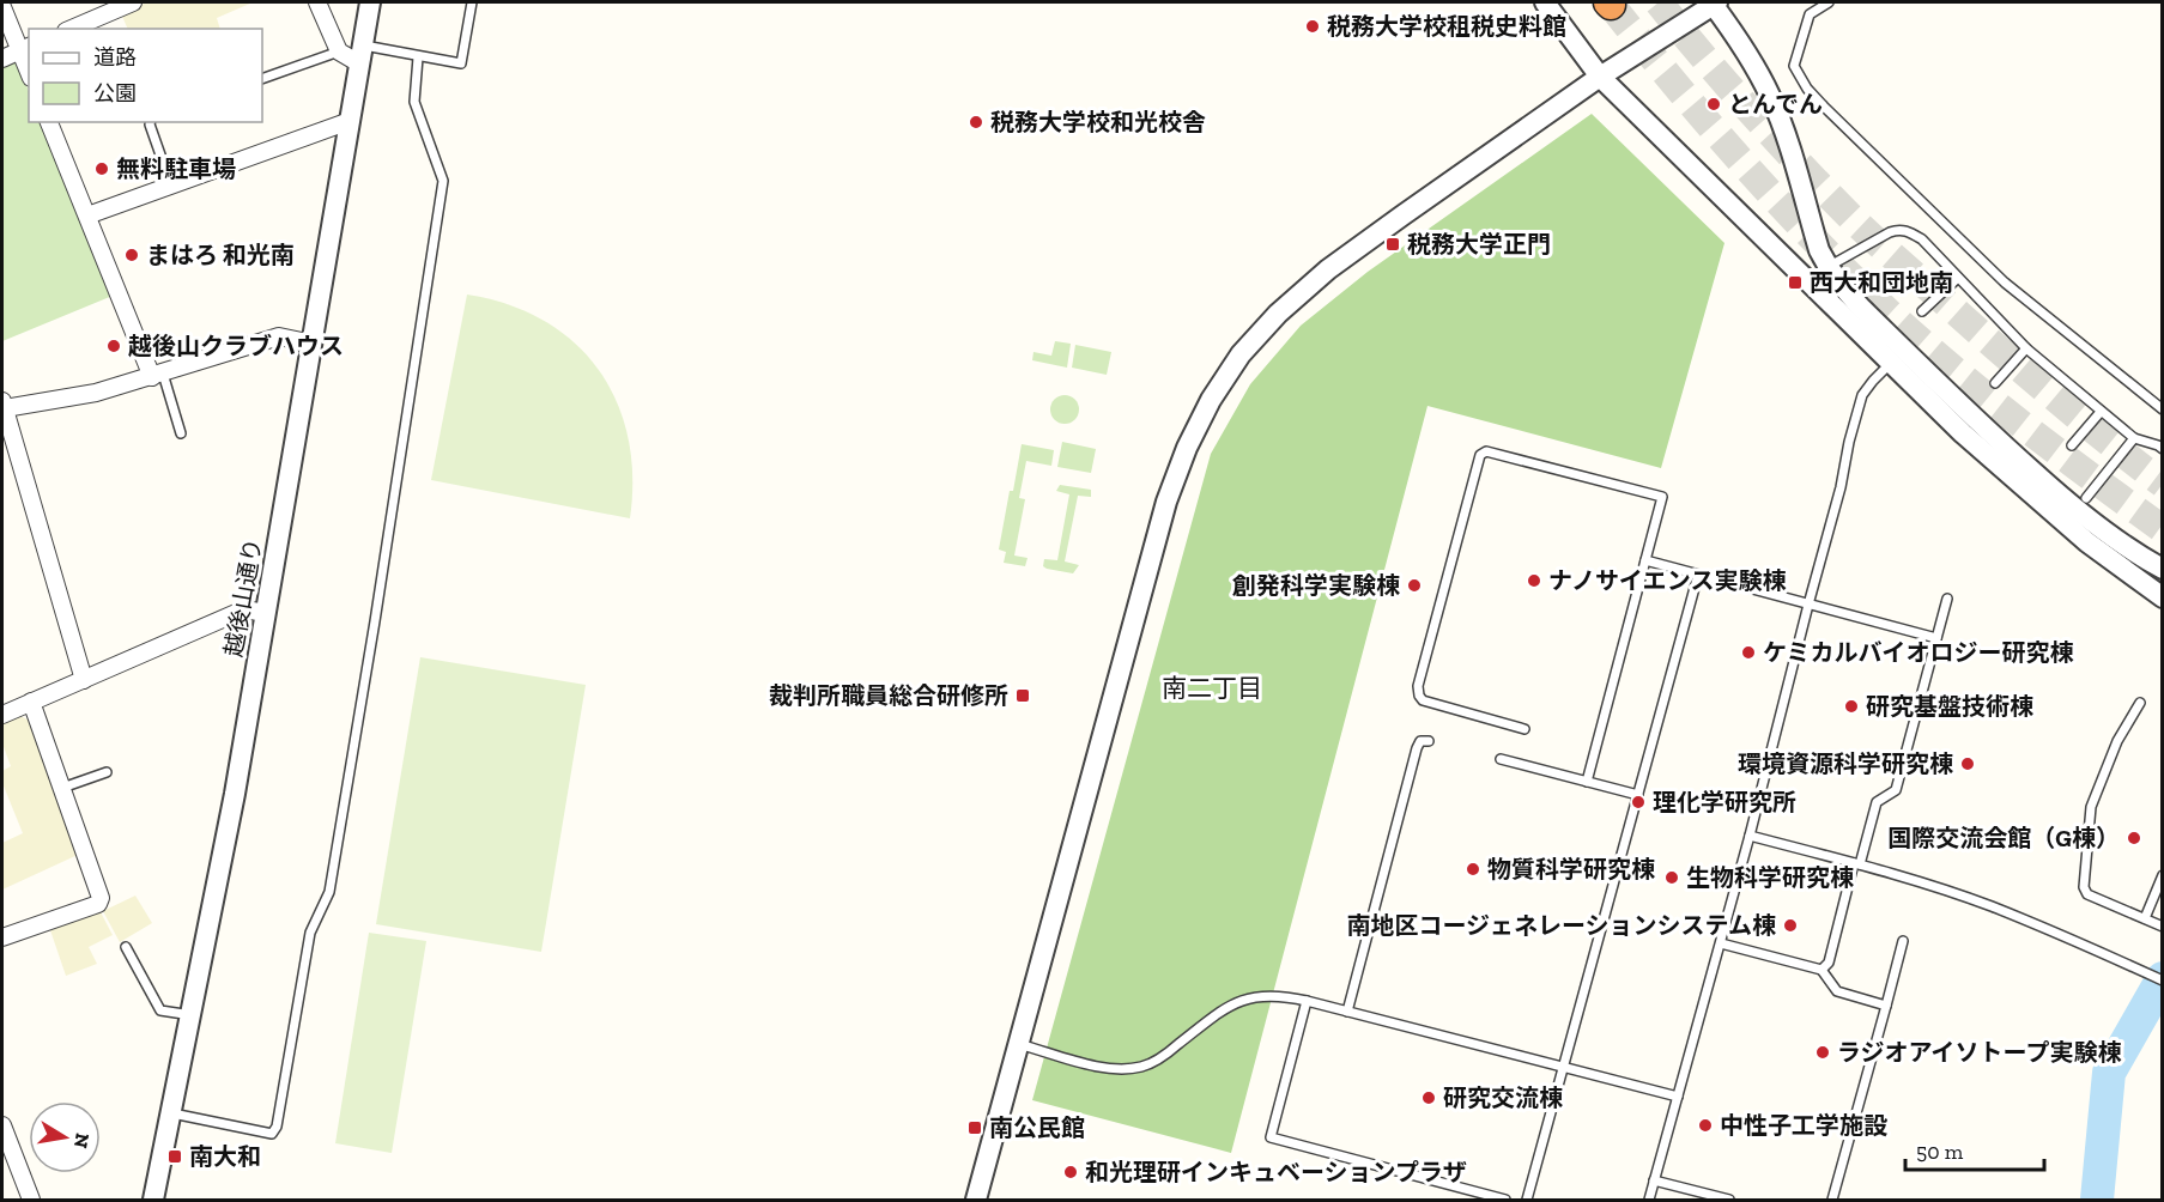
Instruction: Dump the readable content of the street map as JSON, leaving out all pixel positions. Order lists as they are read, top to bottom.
{
  "streets": {
    "street": ["越後山通り"]
  },
  "districts": ["南二丁目"],
  "places": {
    "other": [
      "税務大学校租税史料館",
      "とんでん",
      "税務大学校和光校舎",
      "無料駐車場",
      "まはろ 和光南",
      "越後山クラブハウス",
      "ナノサイエンス実験棟",
      "創発科学実験棟",
      "ケミカルバイオロジー研究棟",
      "研究基盤技術棟",
      "環境資源科学研究棟",
      "理化学研究所",
      "国際交流会館（G棟）",
      "物質科学研究棟",
      "生物科学研究棟",
      "南地区コージェネレーションシステム棟",
      "ラジオアイソトープ実験棟",
      "研究交流棟",
      "中性子工学施設",
      "和光理研インキュベーションプラザ"
    ],
    "transit": [
      "税務大学正門",
      "西大和団地南",
      "裁判所職員総合研修所",
      "南公民館",
      "南大和"
    ]
  },
  "legend": ["道路", "公園"],
  "scale_bar": "50 m",
  "north": "right"
}
